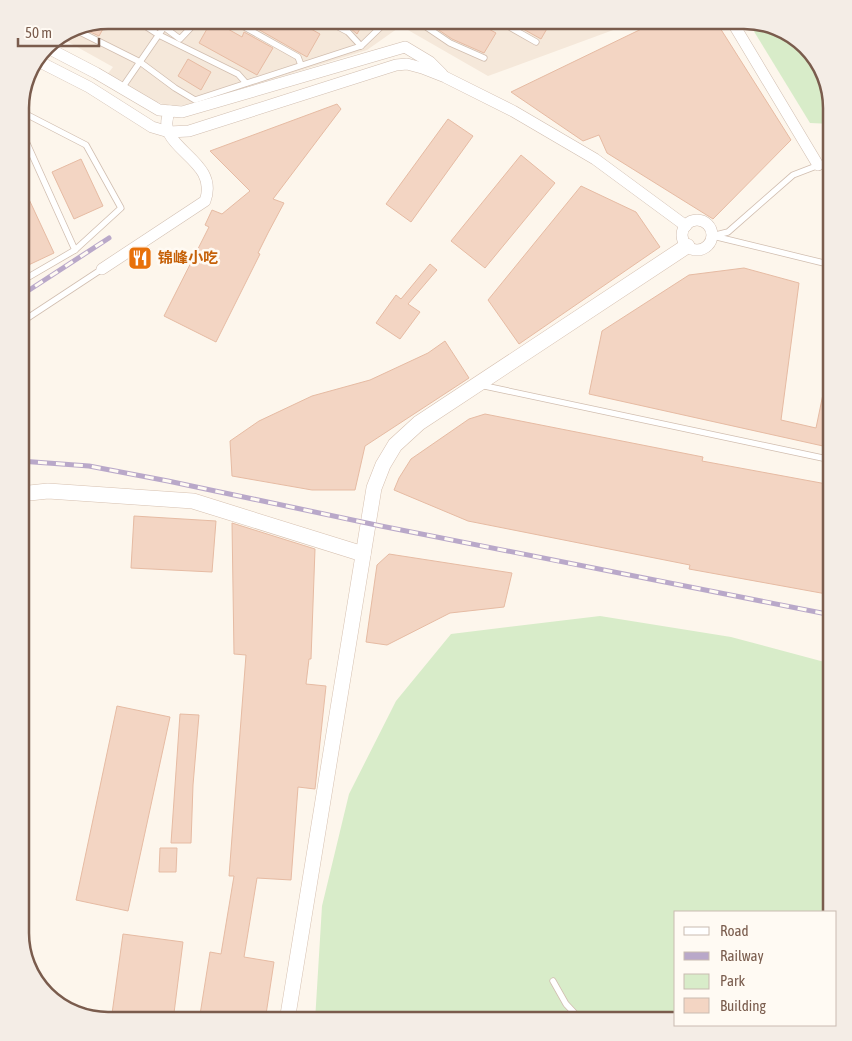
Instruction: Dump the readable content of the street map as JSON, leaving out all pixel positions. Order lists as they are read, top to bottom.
{
  "places": {
    "restaurant": ["锦峰小吃"]
  },
  "legend": [
    "Road",
    "Railway",
    "Park",
    "Building"
  ],
  "scale_bar": "50 m"
}
